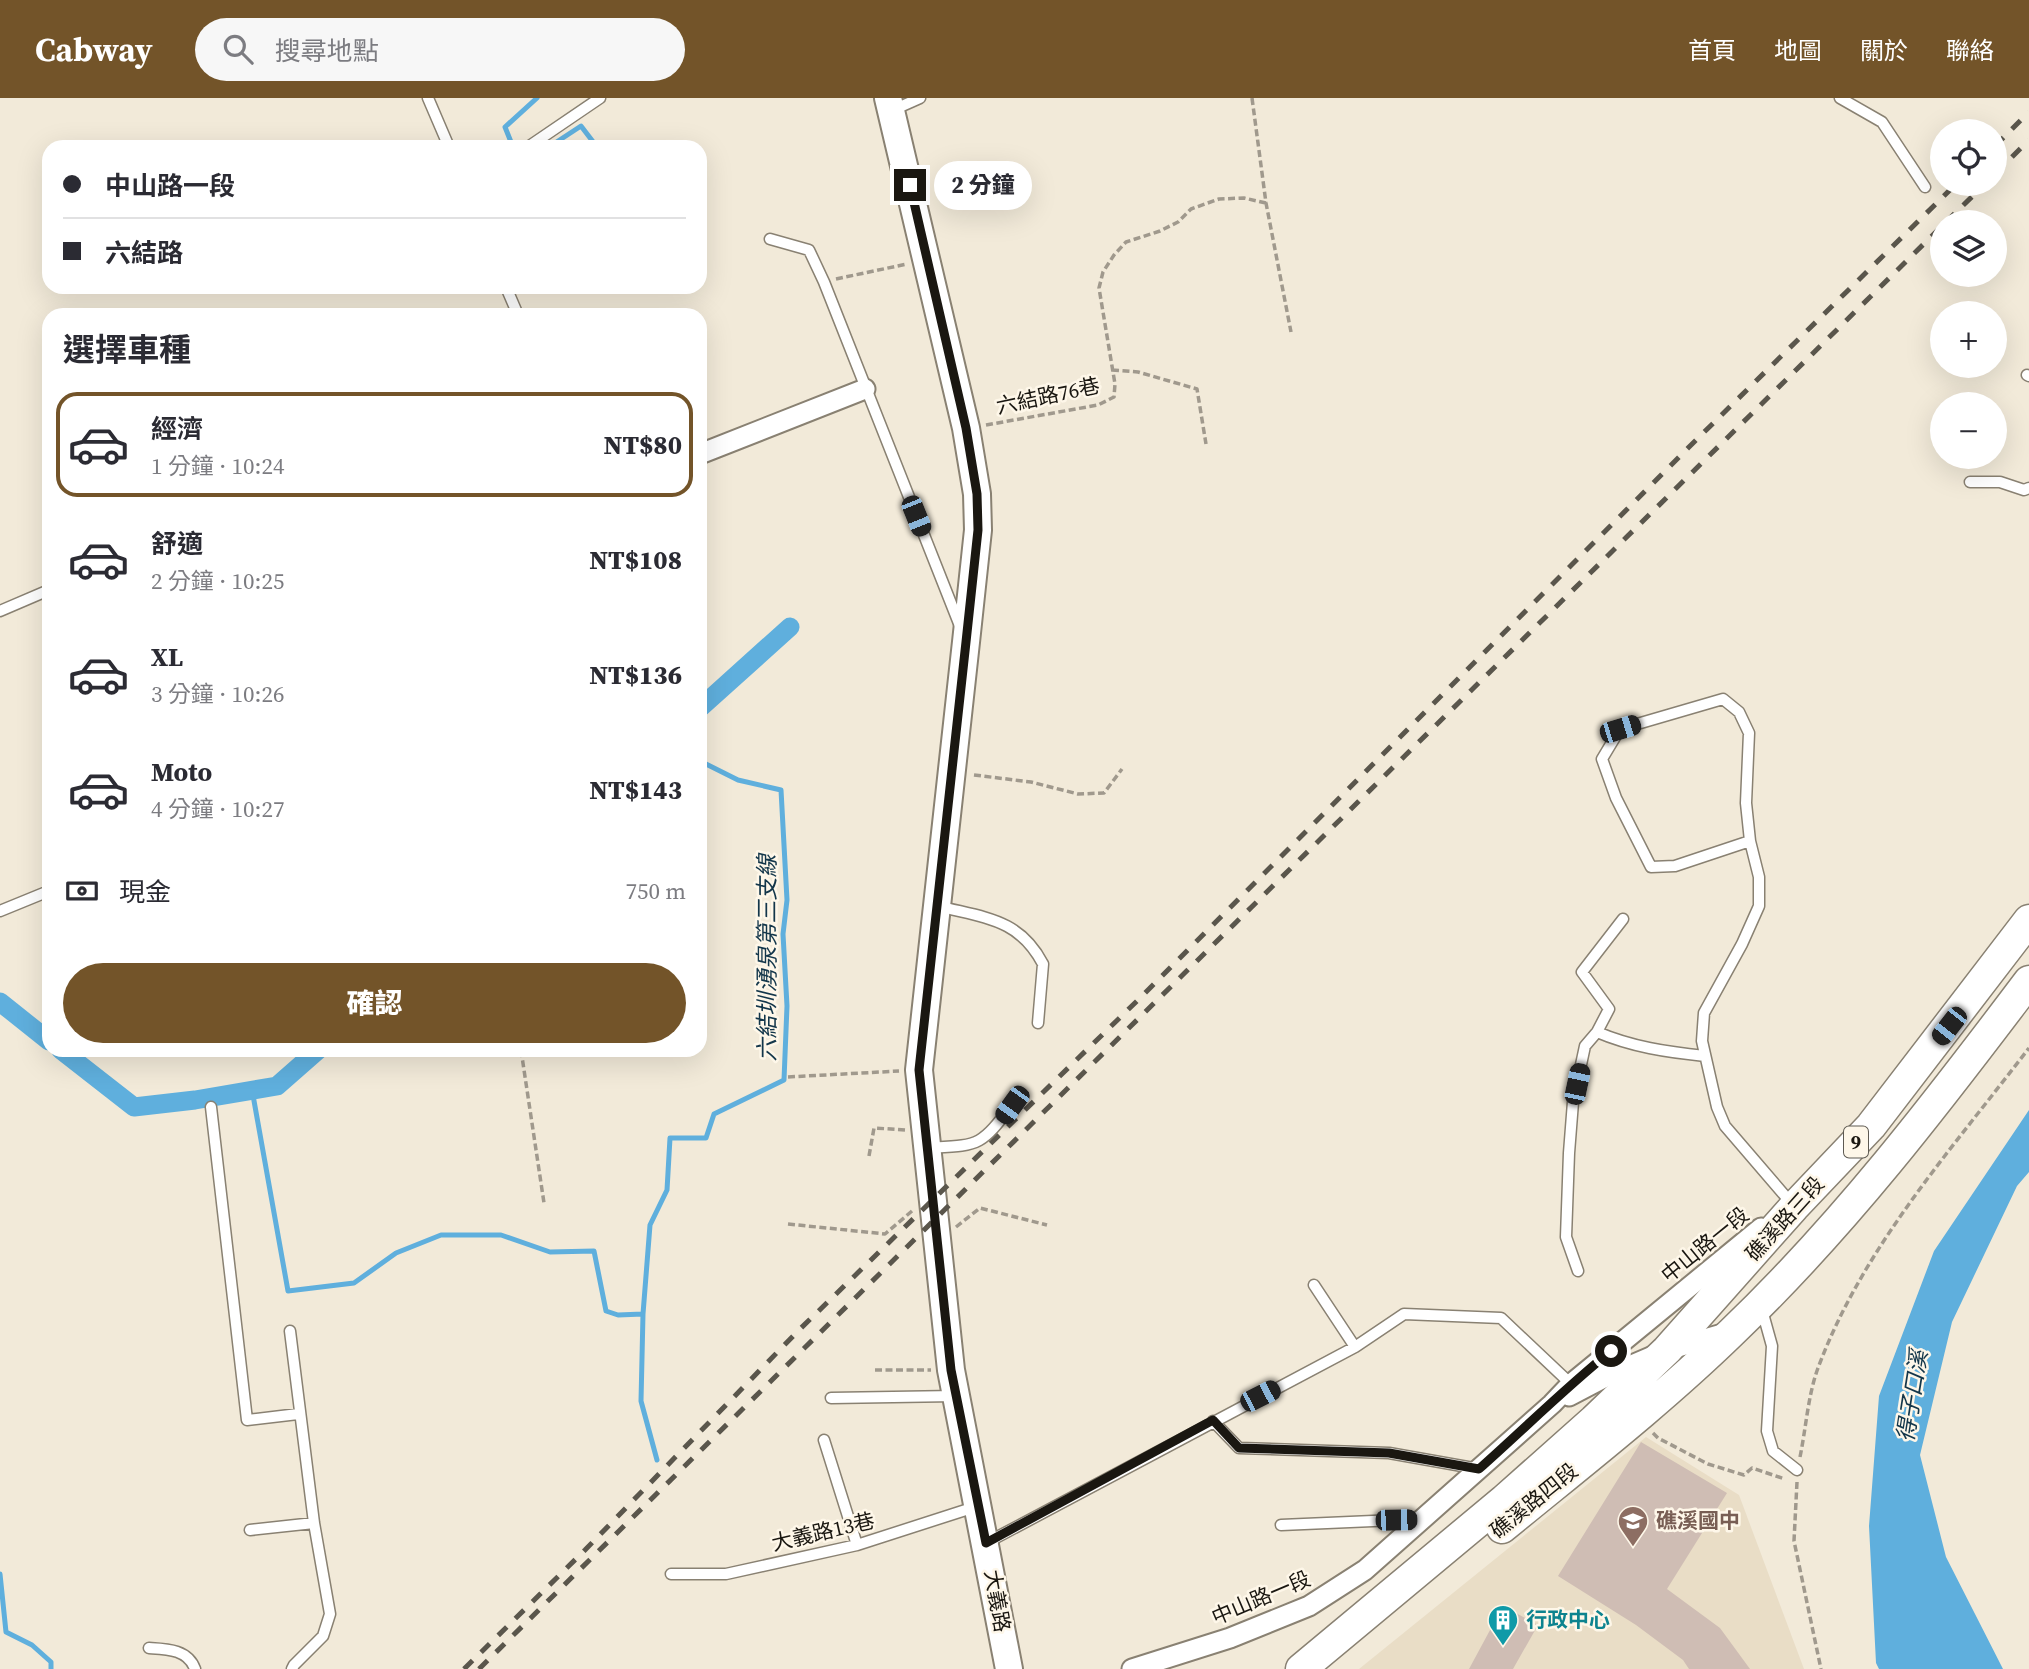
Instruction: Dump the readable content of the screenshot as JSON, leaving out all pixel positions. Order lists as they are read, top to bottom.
{
  "streets": {
    "main road": ["9", "礁溪路三段", "礁溪路四段"],
    "street": ["中山路一段", "大義路"],
    "lane": ["大義路13巷"],
    "path": ["六結路76巷"]
  },
  "crossings": [
    ["六結路76巷", "大義路"],
    ["礁溪路三段", "中山路一段"],
    ["礁溪路三段", "礁溪路四段"],
    ["中山路一段", "礁溪路四段"],
    ["大義路13巷", "大義路"]
  ],
  "water": ["六結圳湧泉第三支線", "得子口溪"],
  "places": {
    "school or university": ["礁溪國中"],
    "building": ["行政中心"]
  },
  "page": {
    "header": "Cabway",
    "search": "搜尋地點",
    "nav": [
      "首頁",
      "地圖",
      "關於",
      "聯絡"
    ],
    "map_buttons": ["+", "−"],
    "banner": ["中山路一段", "六結路"],
    "bubble": "2 分鐘",
    "heading": "選擇車種",
    "list": [
      {
        "name": "經濟",
        "note": "1 分鐘 · 10:24",
        "value": "NT$80"
      },
      {
        "name": "舒適",
        "note": "2 分鐘 · 10:25",
        "value": "NT$108"
      },
      {
        "name": "XL",
        "note": "3 分鐘 · 10:26",
        "value": "NT$136"
      },
      {
        "name": "Moto",
        "note": "4 分鐘 · 10:27",
        "value": "NT$143"
      }
    ],
    "pay": ["現金", "750 m"],
    "buttons": "確認"
  }
}
